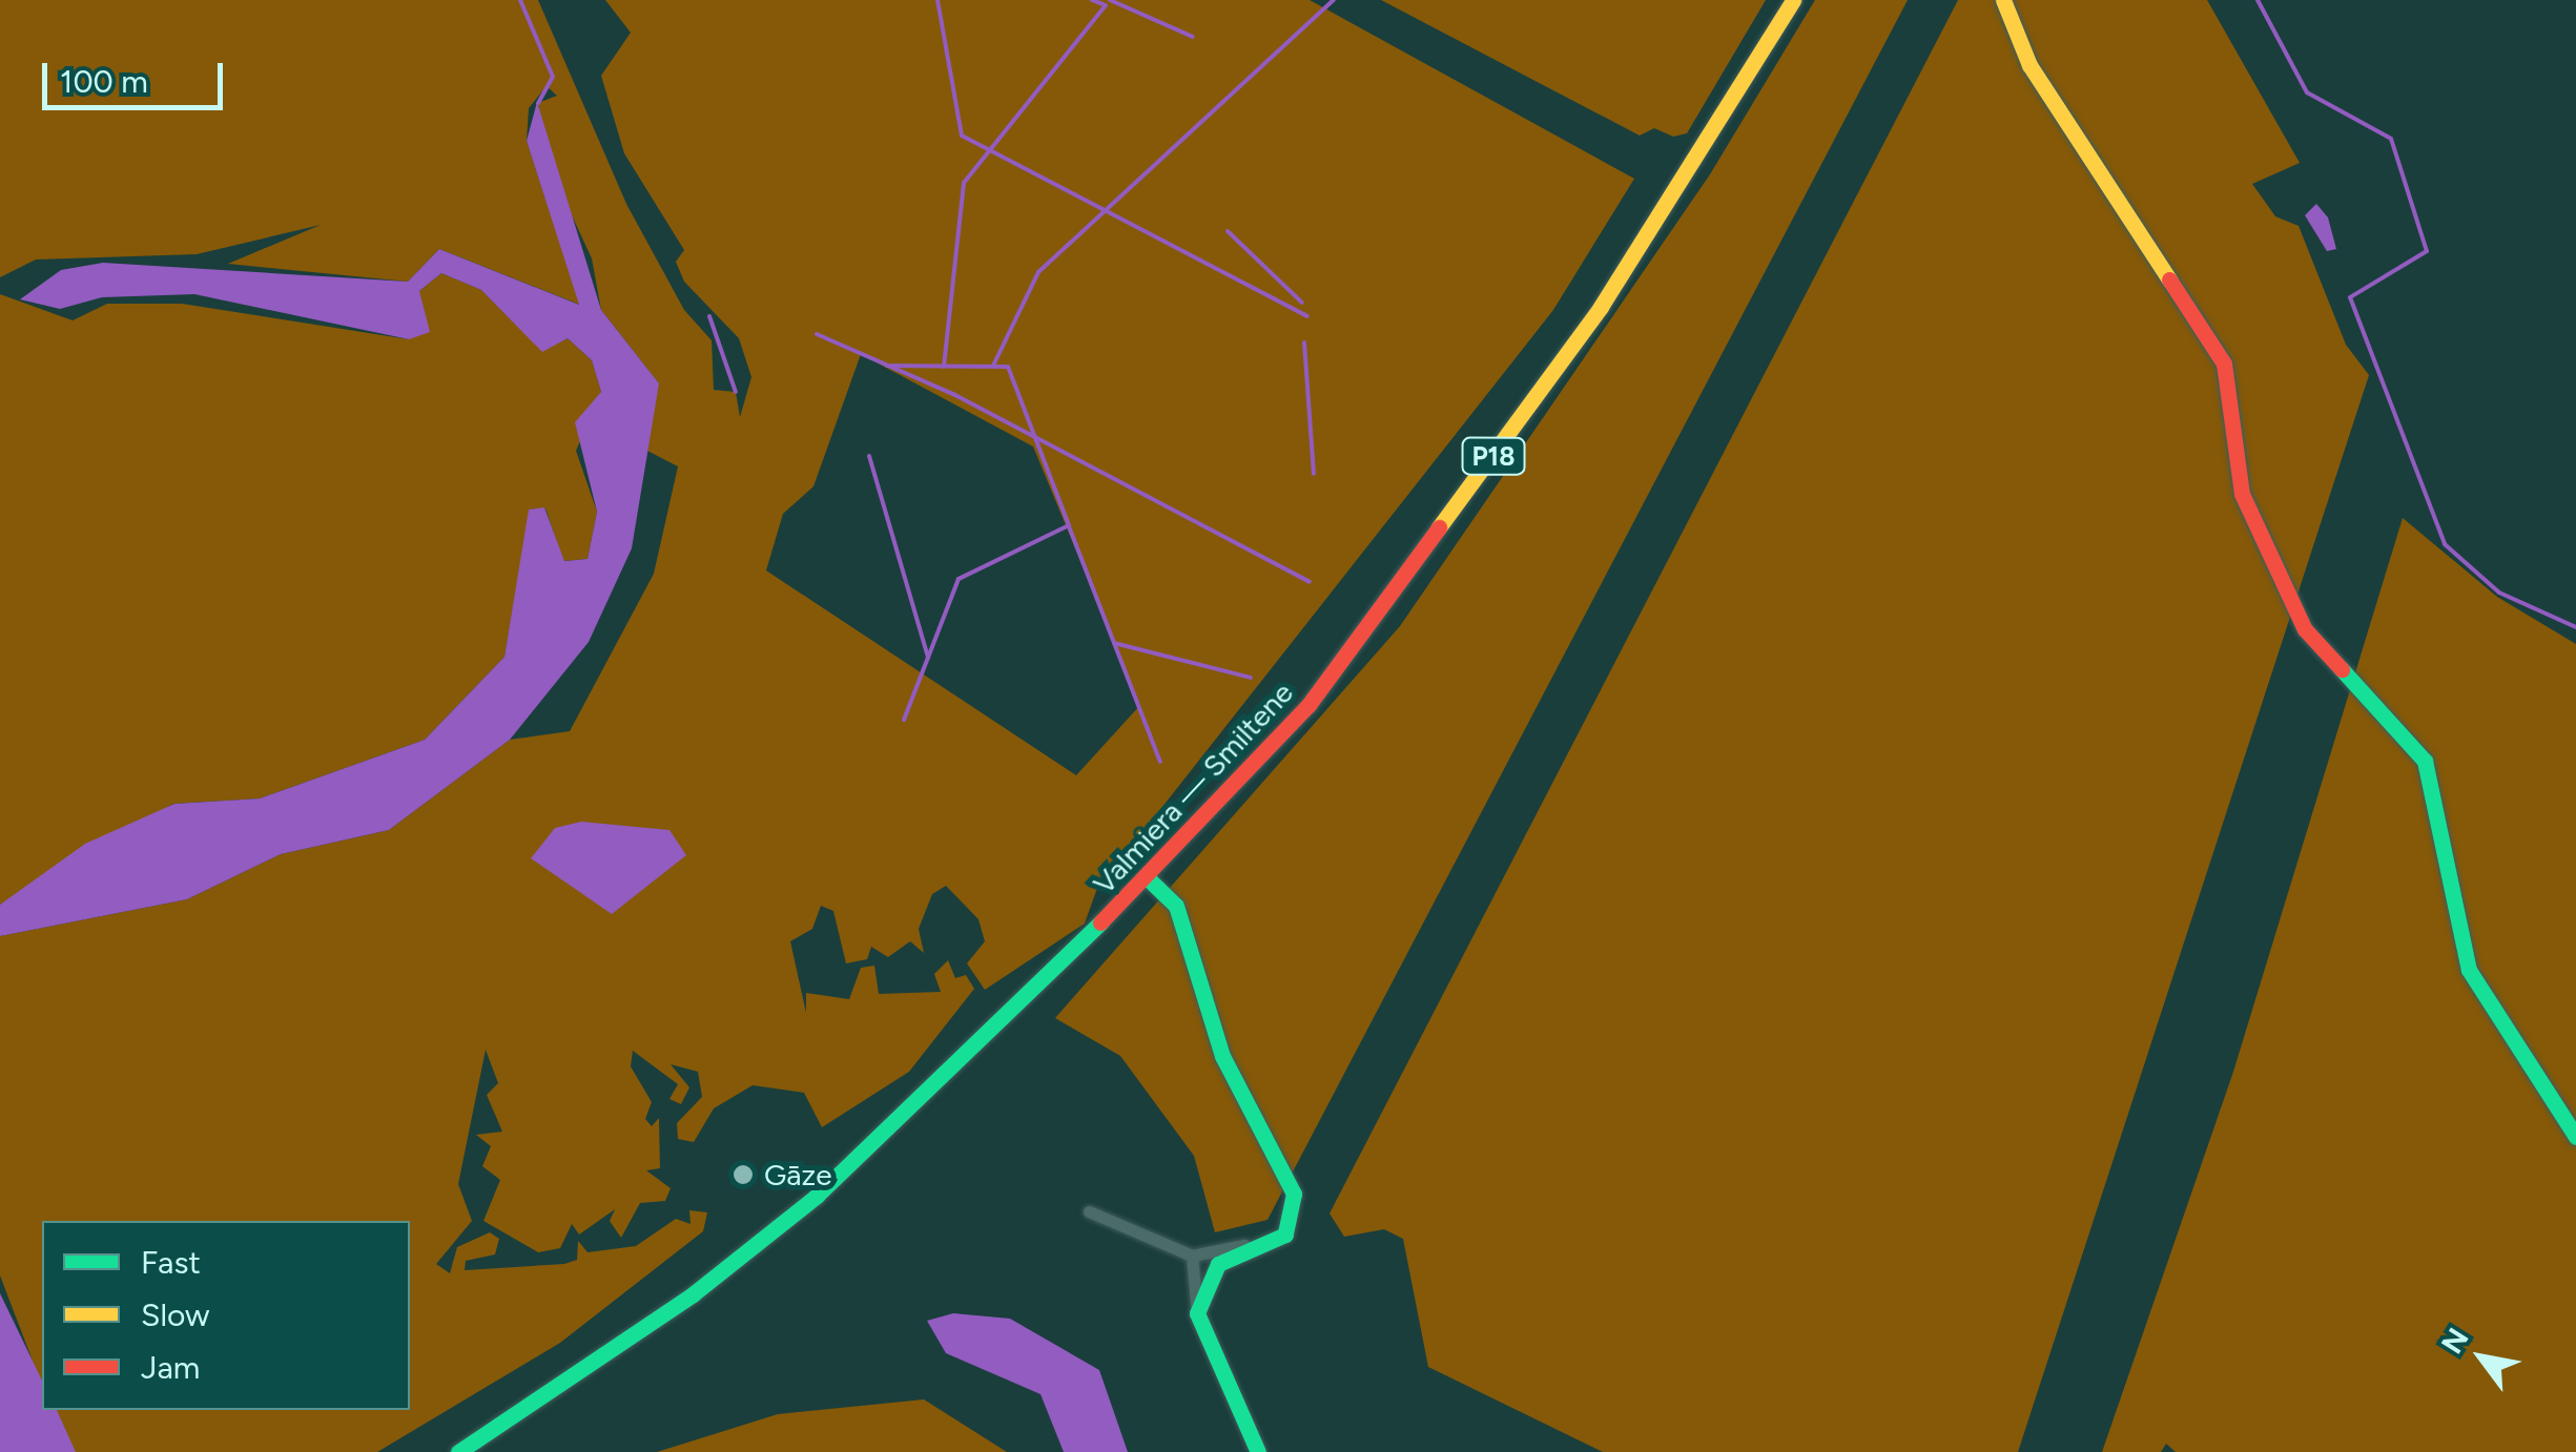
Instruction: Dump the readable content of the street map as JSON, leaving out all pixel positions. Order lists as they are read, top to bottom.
{
  "streets": {
    "main road": ["P18", "Valmiera — Smiltene"]
  },
  "places": ["Gāze"],
  "legend": ["Fast", "Slow", "Jam"],
  "scale_bar": "100 m",
  "north": "top left"
}
